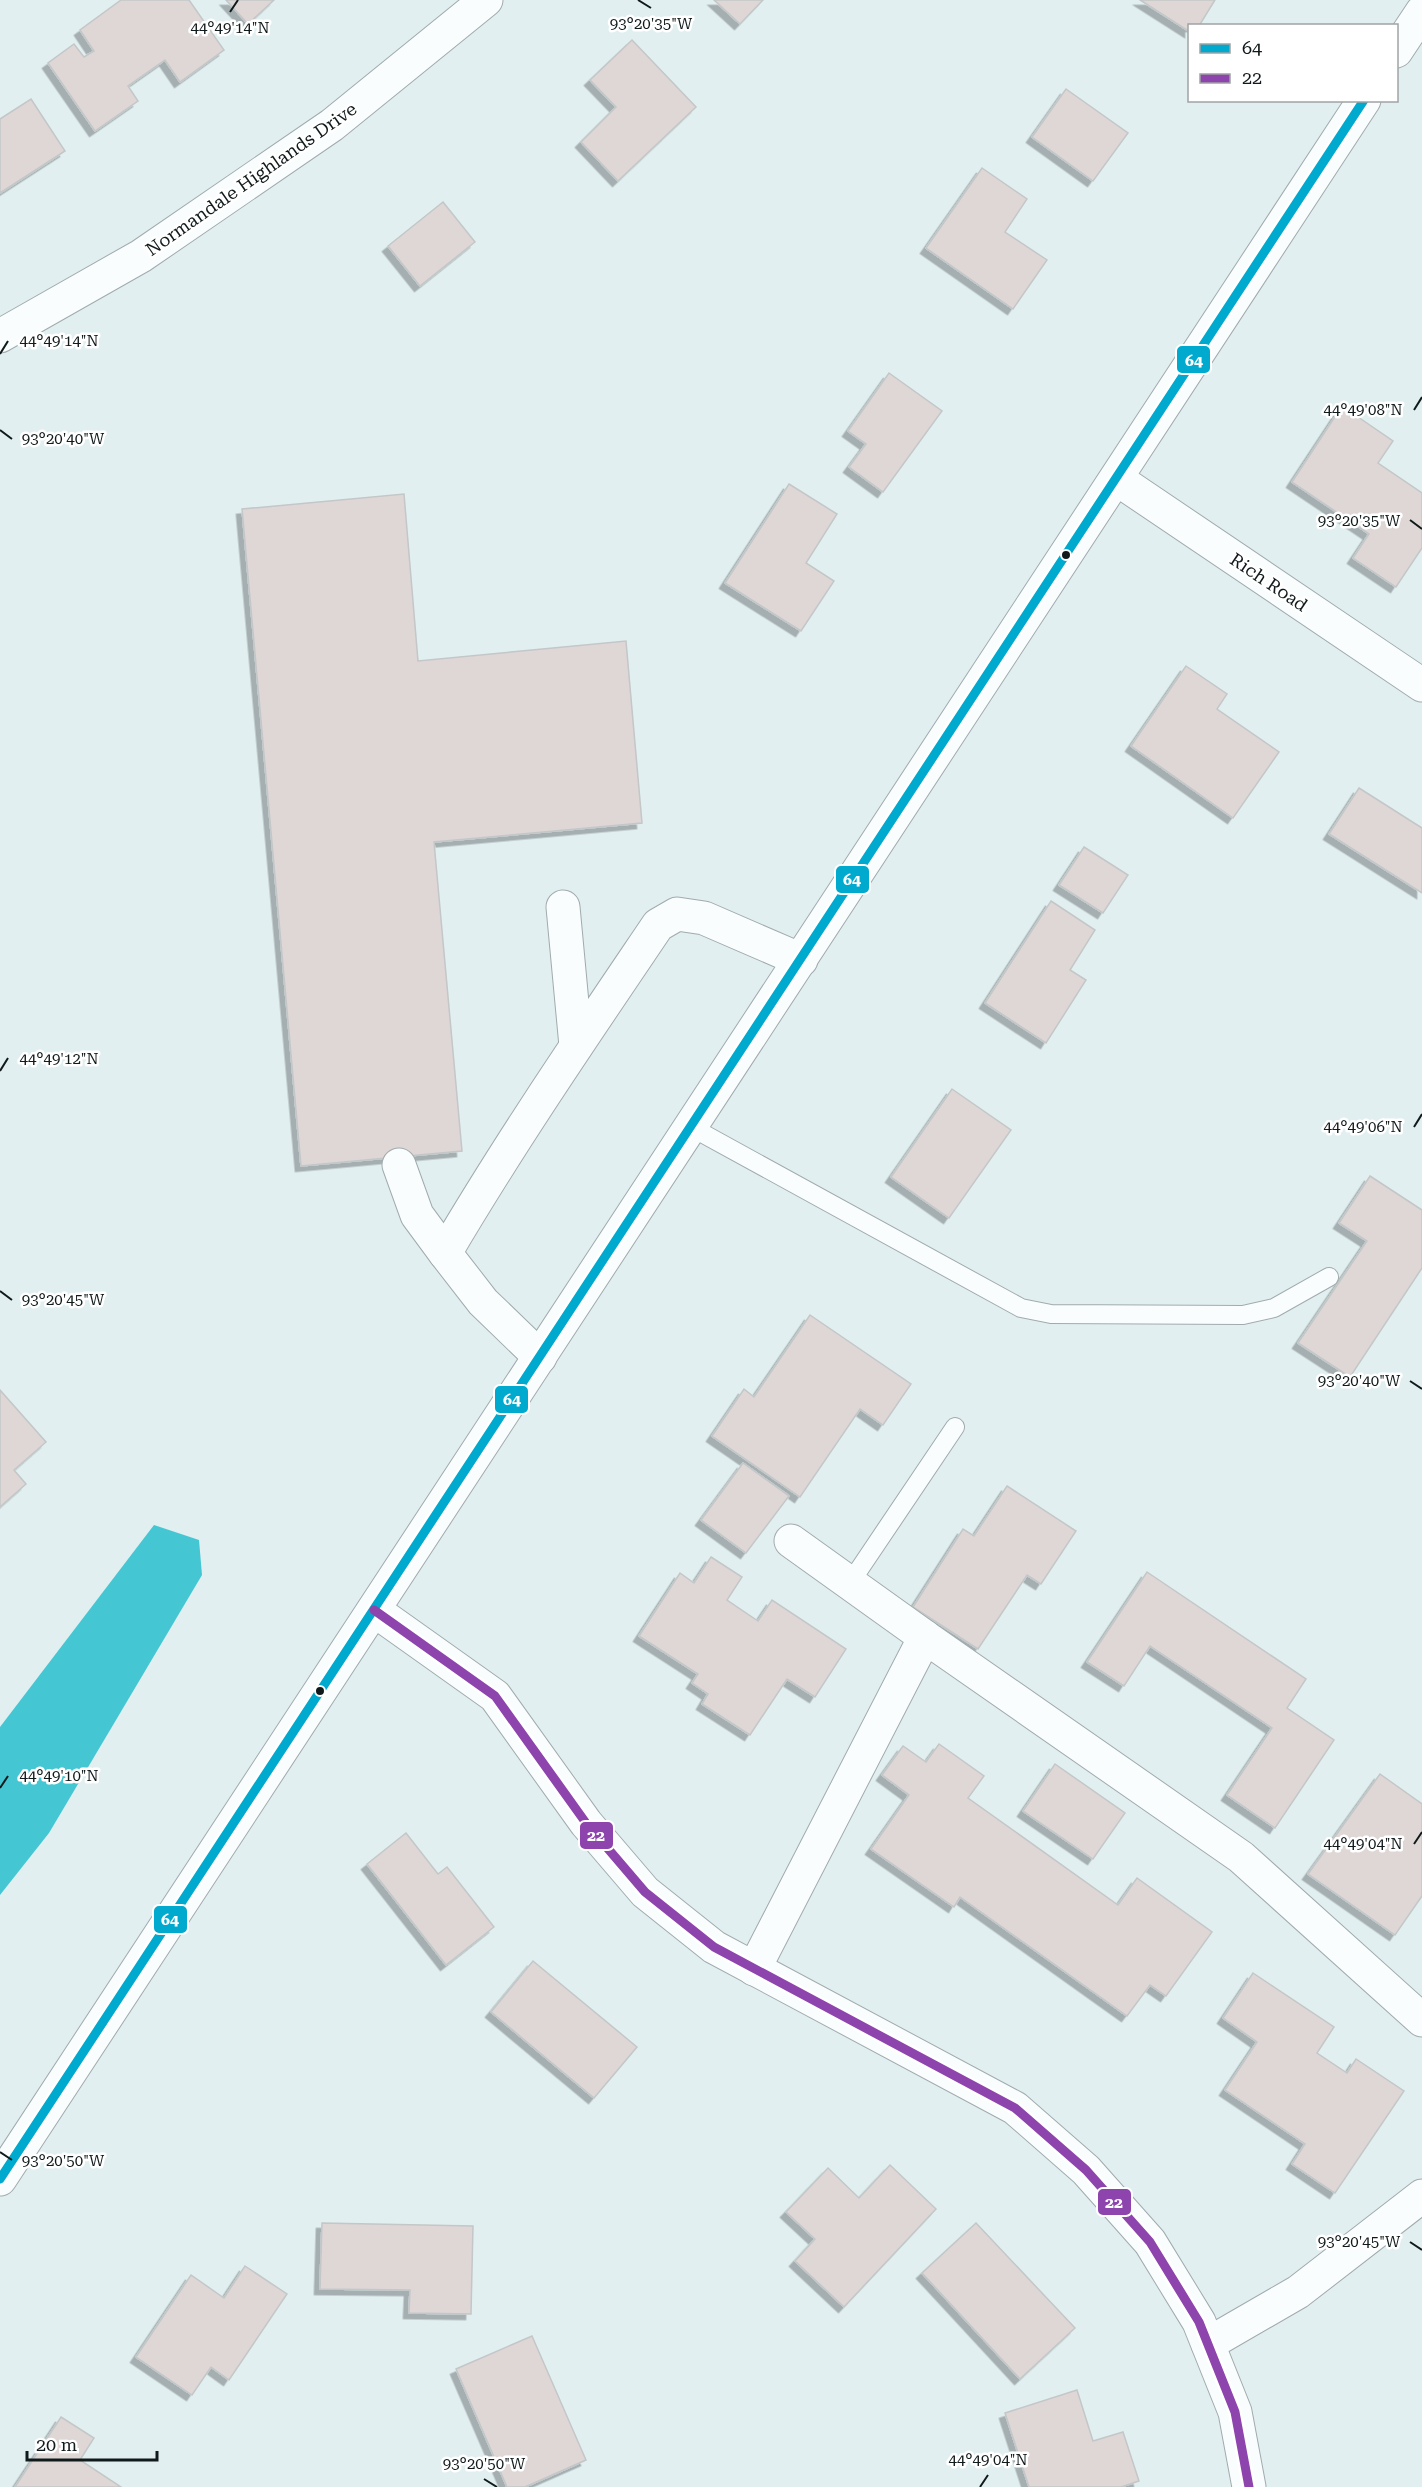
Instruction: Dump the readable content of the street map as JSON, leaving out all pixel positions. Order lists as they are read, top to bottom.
{
  "streets": {
    "street": ["Normandale Highlands Drive", "Rich Road"]
  },
  "lines": ["transit line 64", "transit line 22"],
  "legend": ["64", "22"],
  "scale_bar": "20 m",
  "coordinates": [
    "93°20'35\"W",
    "44°49'14\"N",
    "44°49'08\"N",
    "93°20'40\"W",
    "44°49'12\"N",
    "44°49'06\"N",
    "93°20'45\"W",
    "44°49'10\"N",
    "44°49'04\"N",
    "93°20'50\"W"
  ]
}
